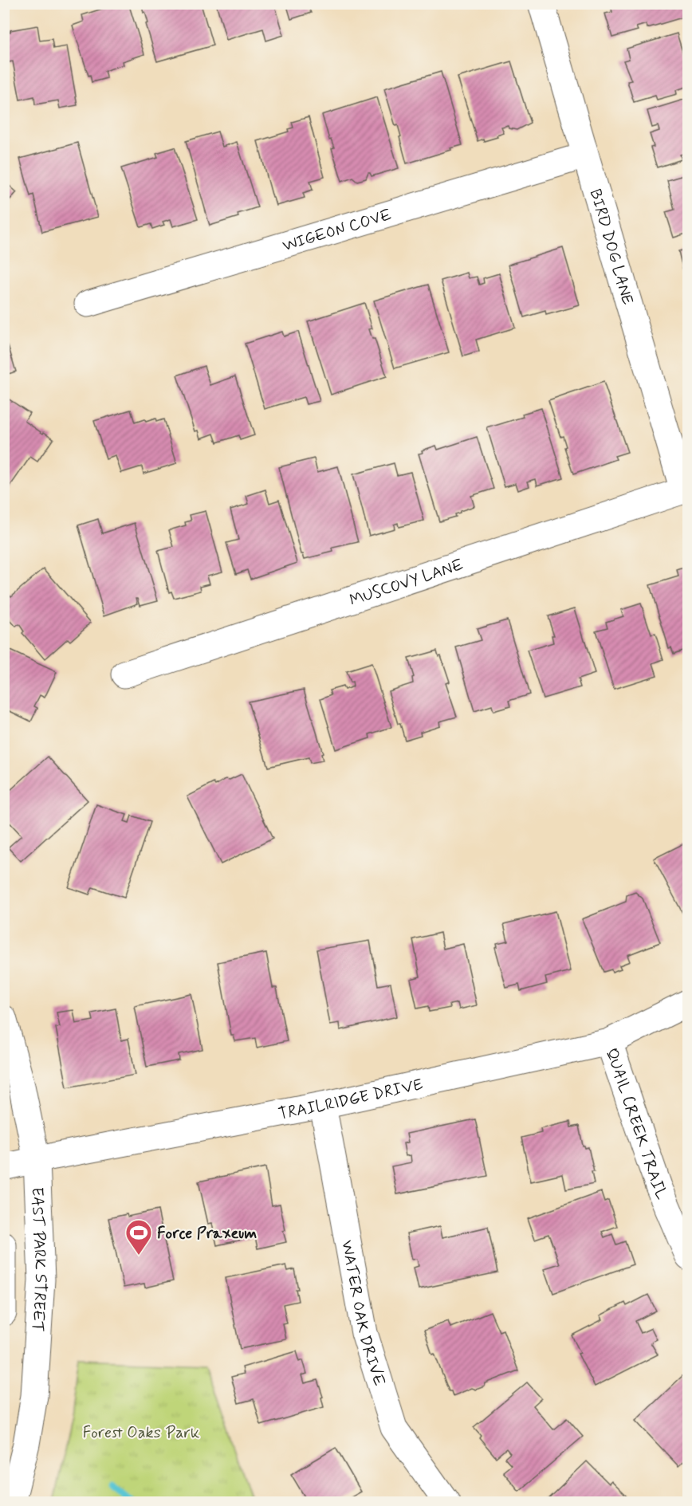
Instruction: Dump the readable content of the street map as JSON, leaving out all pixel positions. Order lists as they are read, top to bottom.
{
  "streets": {
    "street": [
      "WIGEON COVE",
      "BIRD DOG LANE",
      "MUSCOVY LANE",
      "TRAILRIDGE DRIVE",
      "QUAIL CREEK TRAIL",
      "EAST PARK STREET",
      "WATER OAK DRIVE"
    ]
  },
  "crossings": [
    ["WIGEON COVE", "BIRD DOG LANE"],
    ["BIRD DOG LANE", "MUSCOVY LANE"],
    ["TRAILRIDGE DRIVE", "QUAIL CREEK TRAIL"],
    ["TRAILRIDGE DRIVE", "EAST PARK STREET"],
    ["TRAILRIDGE DRIVE", "WATER OAK DRIVE"]
  ],
  "parks": ["Forest Oaks Park"],
  "places": {
    "sports": ["Force Praxeum"]
  }
}
